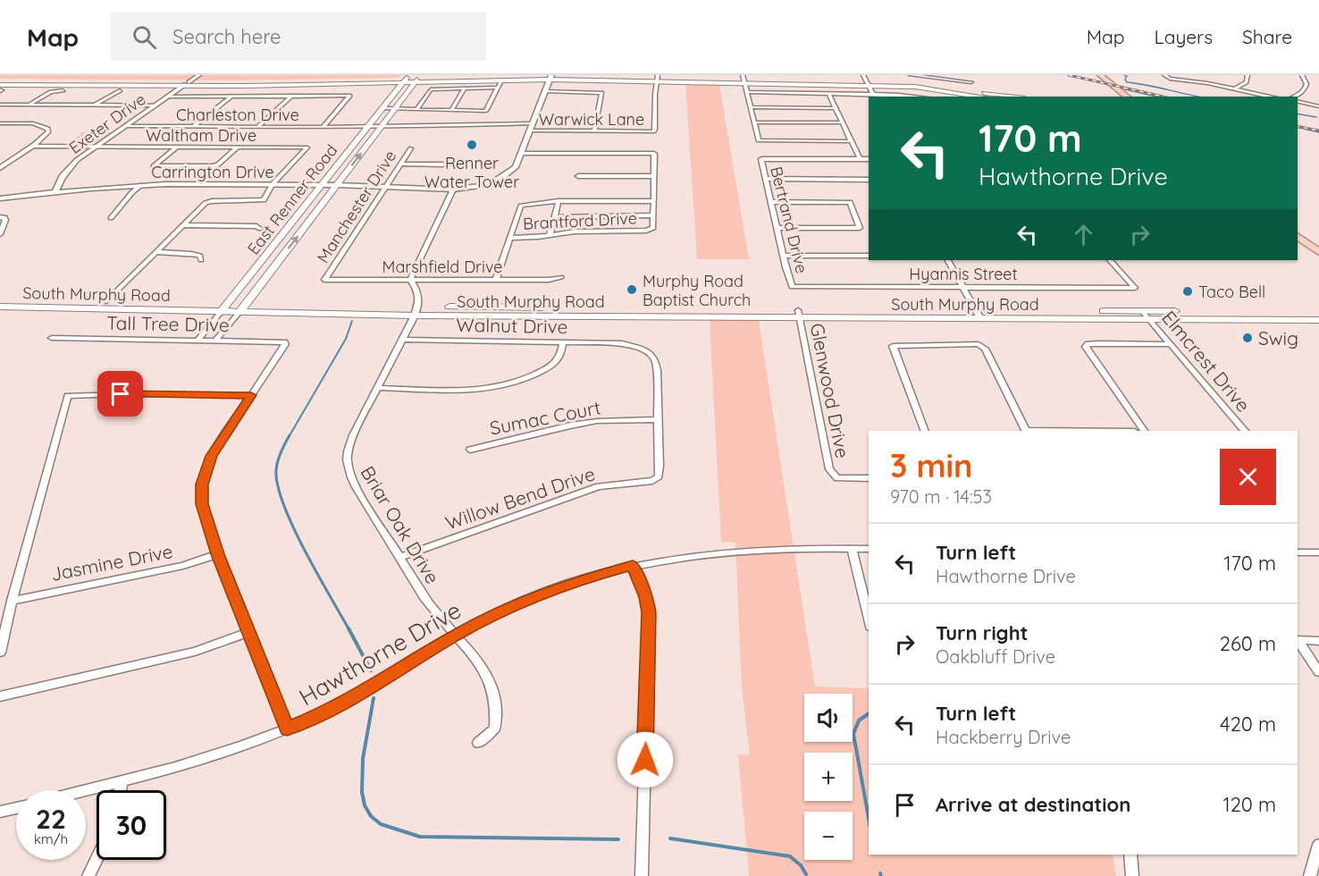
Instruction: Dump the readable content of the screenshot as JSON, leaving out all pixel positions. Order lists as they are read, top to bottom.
{
  "streets": {
    "main road": ["East Renner Road", "South Murphy Road"],
    "street": [
      "Charleston Drive",
      "Warwick Lane",
      "Exeter Drive",
      "Waltham Drive",
      "Carrington Drive",
      "Manchester Drive",
      "Bertrand Drive",
      "Brantford Drive",
      "Marshfield Drive",
      "Hyannis Street",
      "Tall Tree Drive",
      "Walnut Drive",
      "Elmcrest Drive",
      "Glenwood Drive",
      "Sumac Court",
      "Willow Bend Drive",
      "Briar Oak Drive",
      "Jasmine Drive",
      "Hawthorne Drive"
    ]
  },
  "crossings": [
    ["Charleston Drive", "Warwick Lane"],
    ["Charleston Drive", "Exeter Drive"],
    ["Charleston Drive", "Carrington Drive"],
    ["Charleston Drive", "East Renner Road"],
    ["Warwick Lane", "Carrington Drive"],
    ["Exeter Drive", "Waltham Drive"],
    ["Exeter Drive", "Carrington Drive"],
    ["Waltham Drive", "Carrington Drive"],
    ["Carrington Drive", "East Renner Road"],
    ["Carrington Drive", "Manchester Drive"],
    ["East Renner Road", "South Murphy Road"],
    ["East Renner Road", "Tall Tree Drive"],
    ["Manchester Drive", "Marshfield Drive"],
    ["Bertrand Drive", "Hyannis Street"],
    ["South Murphy Road", "Elmcrest Drive"],
    ["South Murphy Road", "Glenwood Drive"],
    ["South Murphy Road", "Briar Oak Drive"],
    ["Walnut Drive", "Sumac Court"],
    ["Walnut Drive", "Willow Bend Drive"],
    ["Walnut Drive", "Briar Oak Drive"],
    ["Willow Bend Drive", "Briar Oak Drive"],
    ["Briar Oak Drive", "Hawthorne Drive"]
  ],
  "places": [
    "Renner Water Tower",
    "Murphy Road Baptist Church",
    "Taco Bell",
    "Swig"
  ],
  "page": {
    "header": "Map",
    "search": "Search here",
    "nav": ["Map", "Layers", "Share"],
    "turn": ["170 m", "Hawthorne Drive"],
    "heading": ["3 min", "970 m · 14:53"],
    "list": [
      {
        "name": "Turn left",
        "note": "Hawthorne Drive",
        "value": "170 m"
      },
      {
        "name": "Turn right",
        "note": "Oakbluff Drive",
        "value": "260 m"
      },
      {
        "name": "Turn left",
        "note": "Hackberry Drive",
        "value": "420 m"
      },
      {
        "name": "Arrive at destination",
        "value": "120 m"
      }
    ],
    "map_buttons": ["+", "−"],
    "speed": "22 km/h",
    "limit": "30"
  }
}
